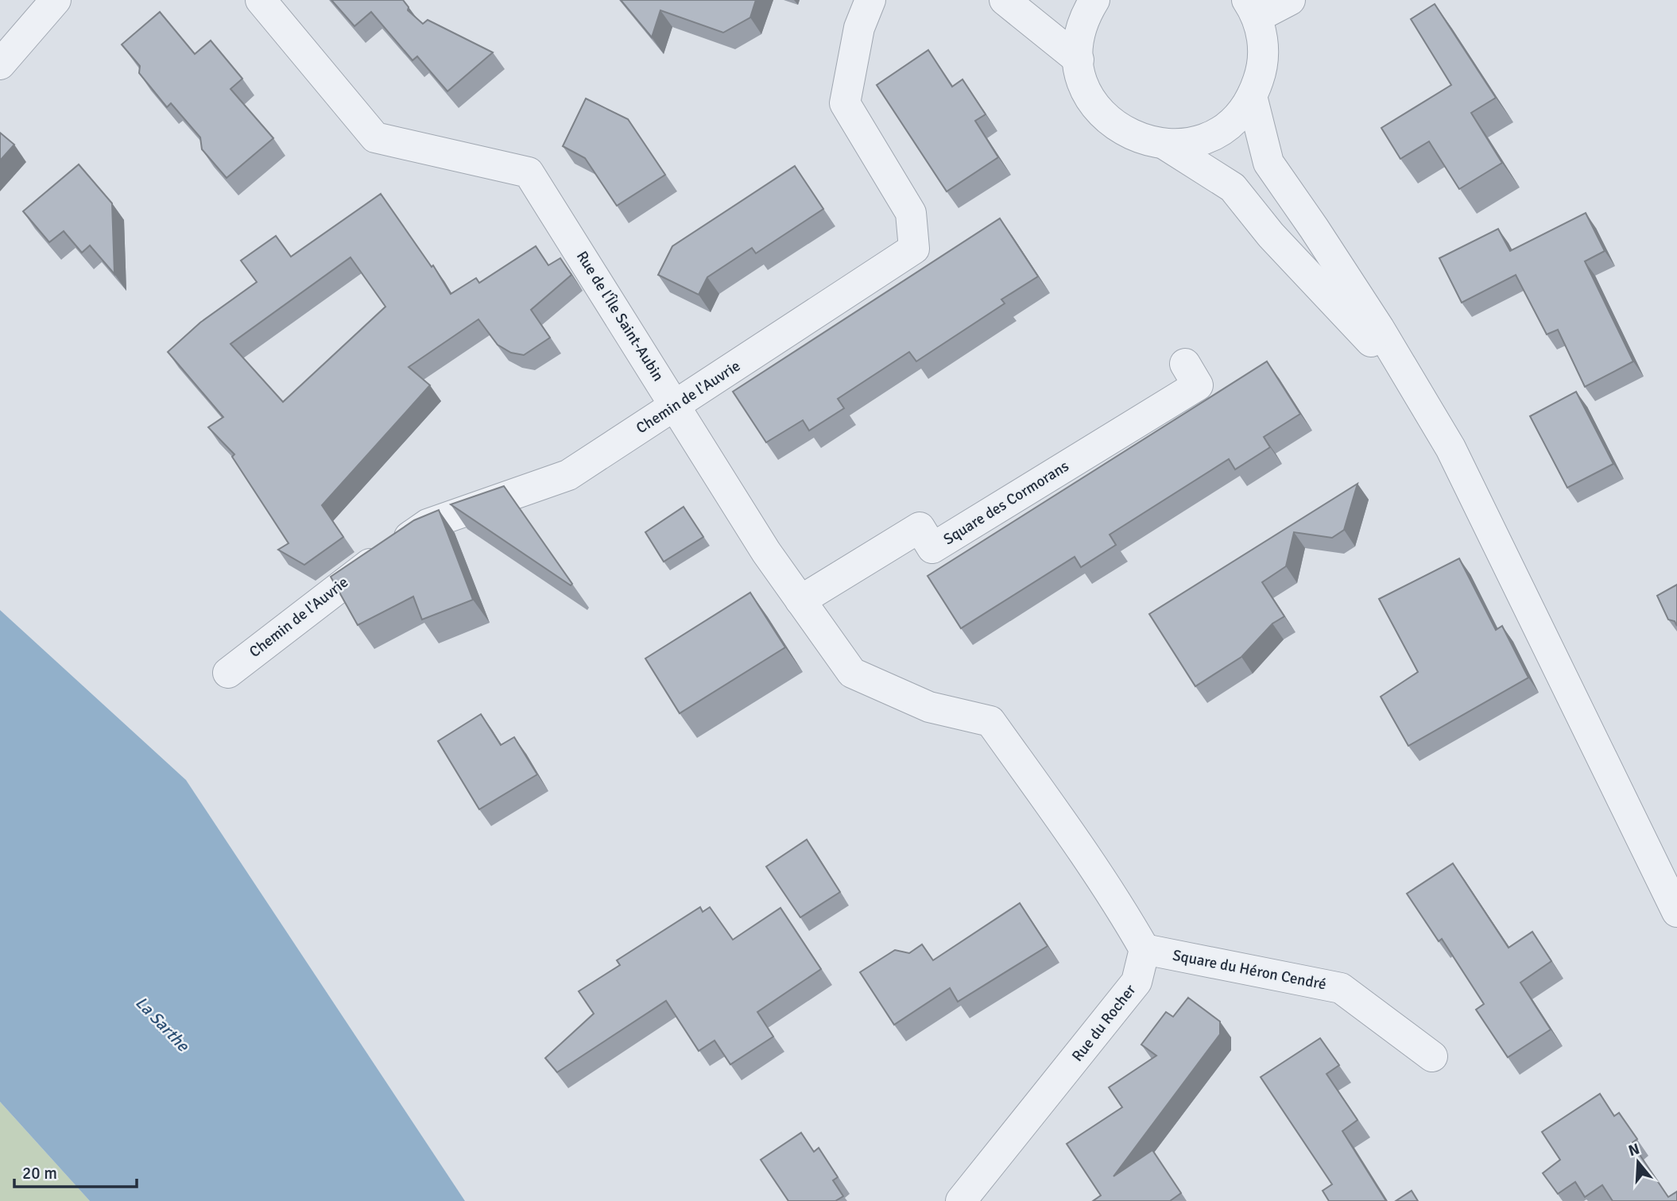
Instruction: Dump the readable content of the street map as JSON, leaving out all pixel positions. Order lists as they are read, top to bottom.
{
  "streets": {
    "street": [
      "Rue de l'Île Saint-Aubin",
      "Chemin de l'Auvrie",
      "Square des Cormorans",
      "Square du Héron Cendré",
      "Rue du Rocher"
    ]
  },
  "crossings": [
    ["Rue de l'Île Saint-Aubin", "Chemin de l'Auvrie"],
    ["Rue de l'Île Saint-Aubin", "Square des Cormorans"],
    ["Rue de l'Île Saint-Aubin", "Square du Héron Cendré"],
    ["Rue de l'Île Saint-Aubin", "Rue du Rocher"],
    ["Square du Héron Cendré", "Rue du Rocher"]
  ],
  "water": ["La Sarthe"],
  "scale_bar": "20 m",
  "north": "top"
}
